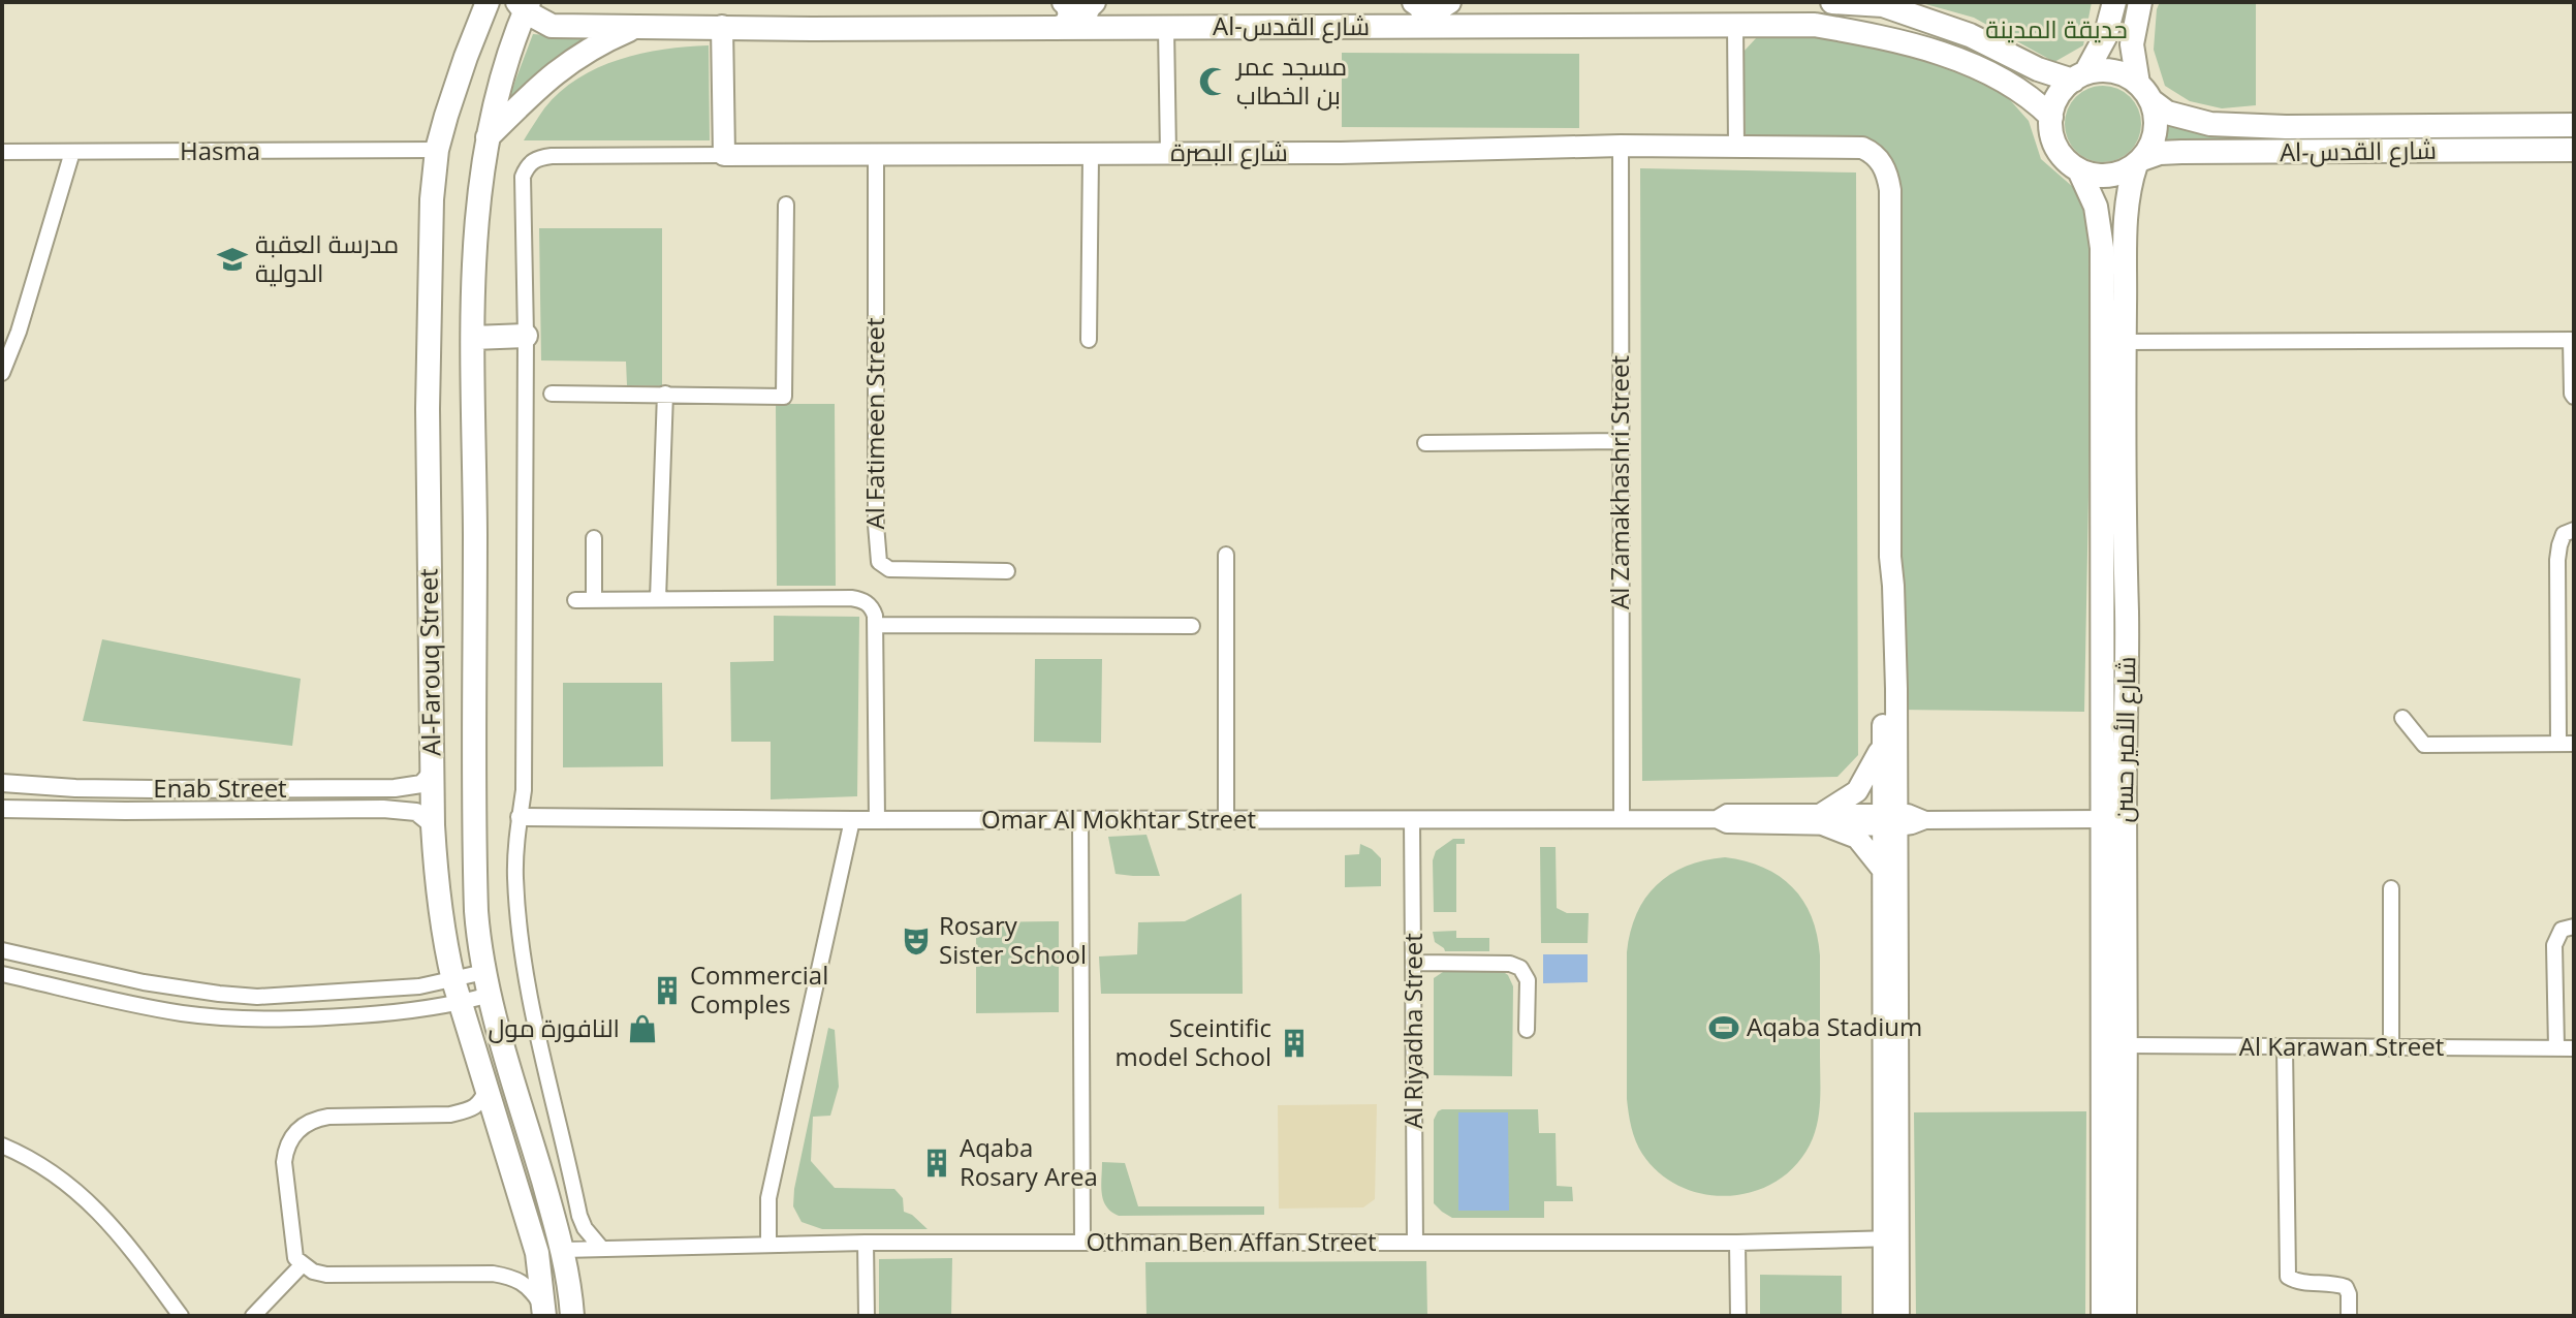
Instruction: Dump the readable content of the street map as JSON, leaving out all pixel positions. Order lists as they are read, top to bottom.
{
  "streets": {
    "main road": [
      "Al-شارع القدس",
      "شارع البصرة",
      "Al-Farouq Street",
      "شارع الأمير حسن"
    ],
    "street": [
      "Hasma",
      "Al Fatimeen Street",
      "Al Zamakhashri Street",
      "Enab Street",
      "Omar Al Mokhtar Street",
      "Al Riyadha Street",
      "Al Karawan Street",
      "Othman Ben Affan Street"
    ]
  },
  "crossings": [
    ["Al-شارع القدس", "Al-Farouq Street"],
    ["Al-شارع القدس", "شارع الأمير حسن"],
    ["Hasma", "Al-Farouq Street"],
    ["شارع البصرة", "Al Fatimeen Street"],
    ["شارع البصرة", "Al Zamakhashri Street"],
    ["Al Zamakhashri Street", "Omar Al Mokhtar Street"],
    ["Al-Farouq Street", "Enab Street"],
    ["Al-Farouq Street", "Othman Ben Affan Street"],
    ["شارع الأمير حسن", "Omar Al Mokhtar Street"],
    ["شارع الأمير حسن", "Al Karawan Street"],
    ["Omar Al Mokhtar Street", "Al Riyadha Street"],
    ["Al Riyadha Street", "Othman Ben Affan Street"]
  ],
  "parks": ["حديقة المدينة"],
  "places": {
    "mosque": ["مسجد عمر بن الخطاب"],
    "school or university": ["مدرسة العقبة الدولية"],
    "theatre": ["Rosary Sister School"],
    "building": ["Commercial Comples", "Sceintific model School", "Aqaba Rosary Area"],
    "sports": ["Aqaba Stadium"],
    "shop": ["النافورة مول"]
  }
}
